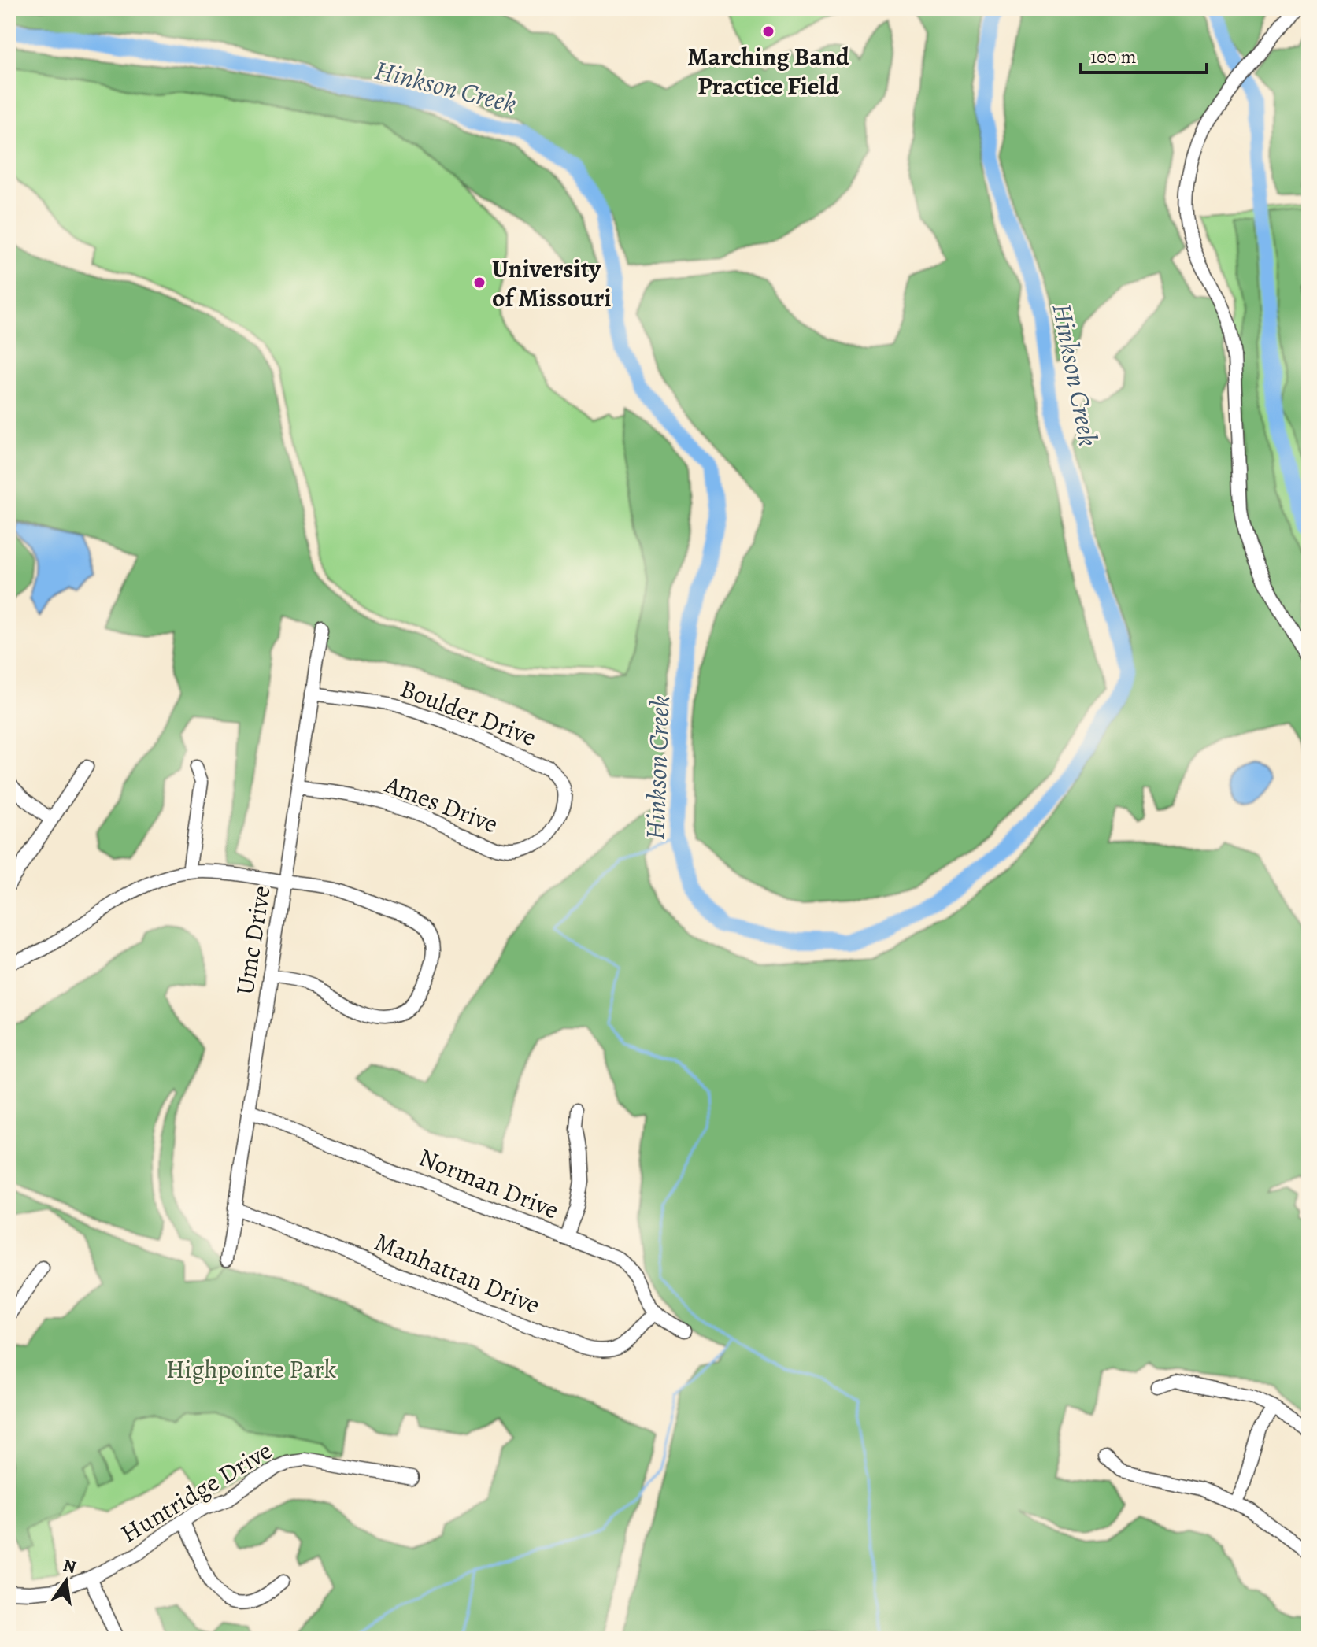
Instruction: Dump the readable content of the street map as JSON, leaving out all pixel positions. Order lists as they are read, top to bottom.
{
  "streets": {
    "street": [
      "Boulder Drive",
      "Ames Drive",
      "Umc Drive",
      "Norman Drive",
      "Manhattan Drive",
      "Huntridge Drive"
    ]
  },
  "crossings": [
    ["Boulder Drive", "Ames Drive"],
    ["Boulder Drive", "Umc Drive"],
    ["Ames Drive", "Umc Drive"],
    ["Umc Drive", "Norman Drive"],
    ["Umc Drive", "Manhattan Drive"],
    ["Norman Drive", "Manhattan Drive"]
  ],
  "water": ["Hinkson Creek"],
  "parks": ["Highpointe Park"],
  "places": ["Marching Band Practice Field", "University of Missouri"],
  "scale_bar": "100 m",
  "north": "top"
}
